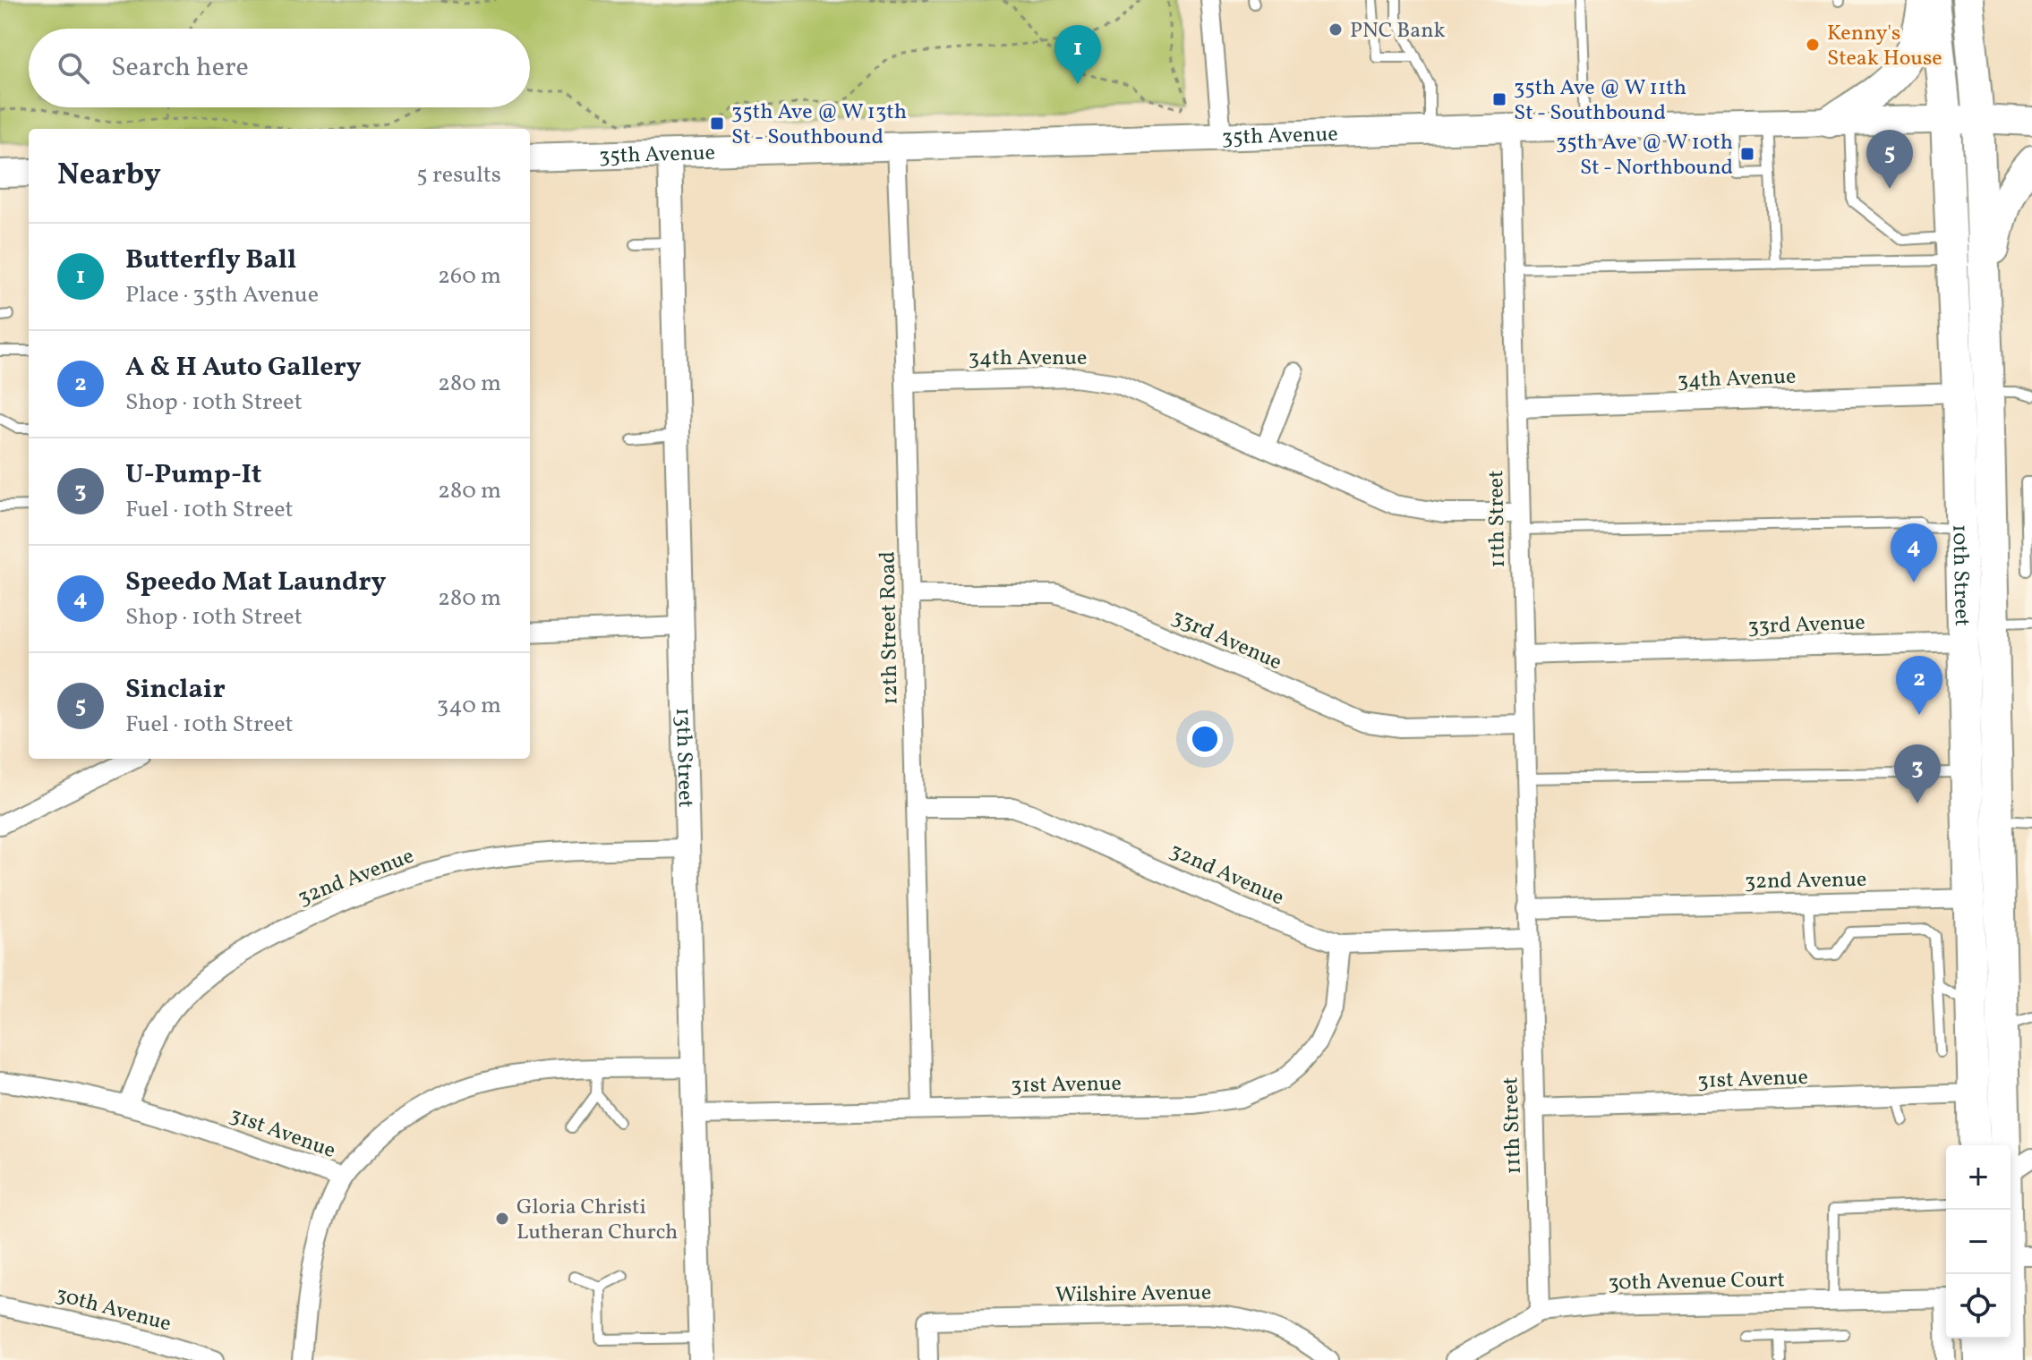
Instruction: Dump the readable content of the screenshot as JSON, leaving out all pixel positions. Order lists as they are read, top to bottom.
{
  "streets": {
    "main road": ["35th Avenue", "10th Street"],
    "street": [
      "34th Avenue",
      "11th Street",
      "33rd Avenue",
      "12th Street Road",
      "13th Street",
      "32nd Avenue",
      "31st Avenue",
      "30th Avenue Court",
      "Wilshire Avenue",
      "30th Avenue"
    ]
  },
  "crossings": [
    ["35th Avenue", "11th Street"],
    ["35th Avenue", "10th Street"],
    ["35th Avenue", "12th Street Road"],
    ["35th Avenue", "13th Street"],
    ["34th Avenue", "11th Street"],
    ["34th Avenue", "10th Street"],
    ["34th Avenue", "12th Street Road"],
    ["11th Street", "33rd Avenue"],
    ["11th Street", "32nd Avenue"],
    ["11th Street", "31st Avenue"],
    ["11th Street", "30th Avenue Court"],
    ["10th Street", "33rd Avenue"],
    ["10th Street", "32nd Avenue"],
    ["10th Street", "31st Avenue"],
    ["33rd Avenue", "12th Street Road"],
    ["12th Street Road", "32nd Avenue"],
    ["12th Street Road", "31st Avenue"],
    ["13th Street", "32nd Avenue"],
    ["13th Street", "31st Avenue"],
    ["32nd Avenue", "31st Avenue"]
  ],
  "places": {
    "other": ["PNC Bank", "Kenny's Steak House", "Gloria Christi Lutheran Church"],
    "transit": ["35th Ave @ W 11th St - Southbound", "35th Ave @ W 13th St - Southbound", "35th Ave @ W 10th St - Northbound"]
  },
  "page": {
    "pins": [
      "1",
      "5",
      "4",
      "2",
      "3"
    ],
    "search": "Search here",
    "heading": ["Nearby", "5 results"],
    "list": [
      {
        "mark": "1",
        "name": "Butterfly Ball",
        "note": "Place · 35th Avenue",
        "value": "260 m"
      },
      {
        "mark": "2",
        "name": "A & H Auto Gallery",
        "note": "Shop · 10th Street",
        "value": "280 m"
      },
      {
        "mark": "3",
        "name": "U-Pump-It",
        "note": "Fuel · 10th Street",
        "value": "280 m"
      },
      {
        "mark": "4",
        "name": "Speedo Mat Laundry",
        "note": "Shop · 10th Street",
        "value": "280 m"
      },
      {
        "mark": "5",
        "name": "Sinclair",
        "note": "Fuel · 10th Street",
        "value": "340 m"
      }
    ],
    "map_buttons": ["+", "−"]
  }
}
